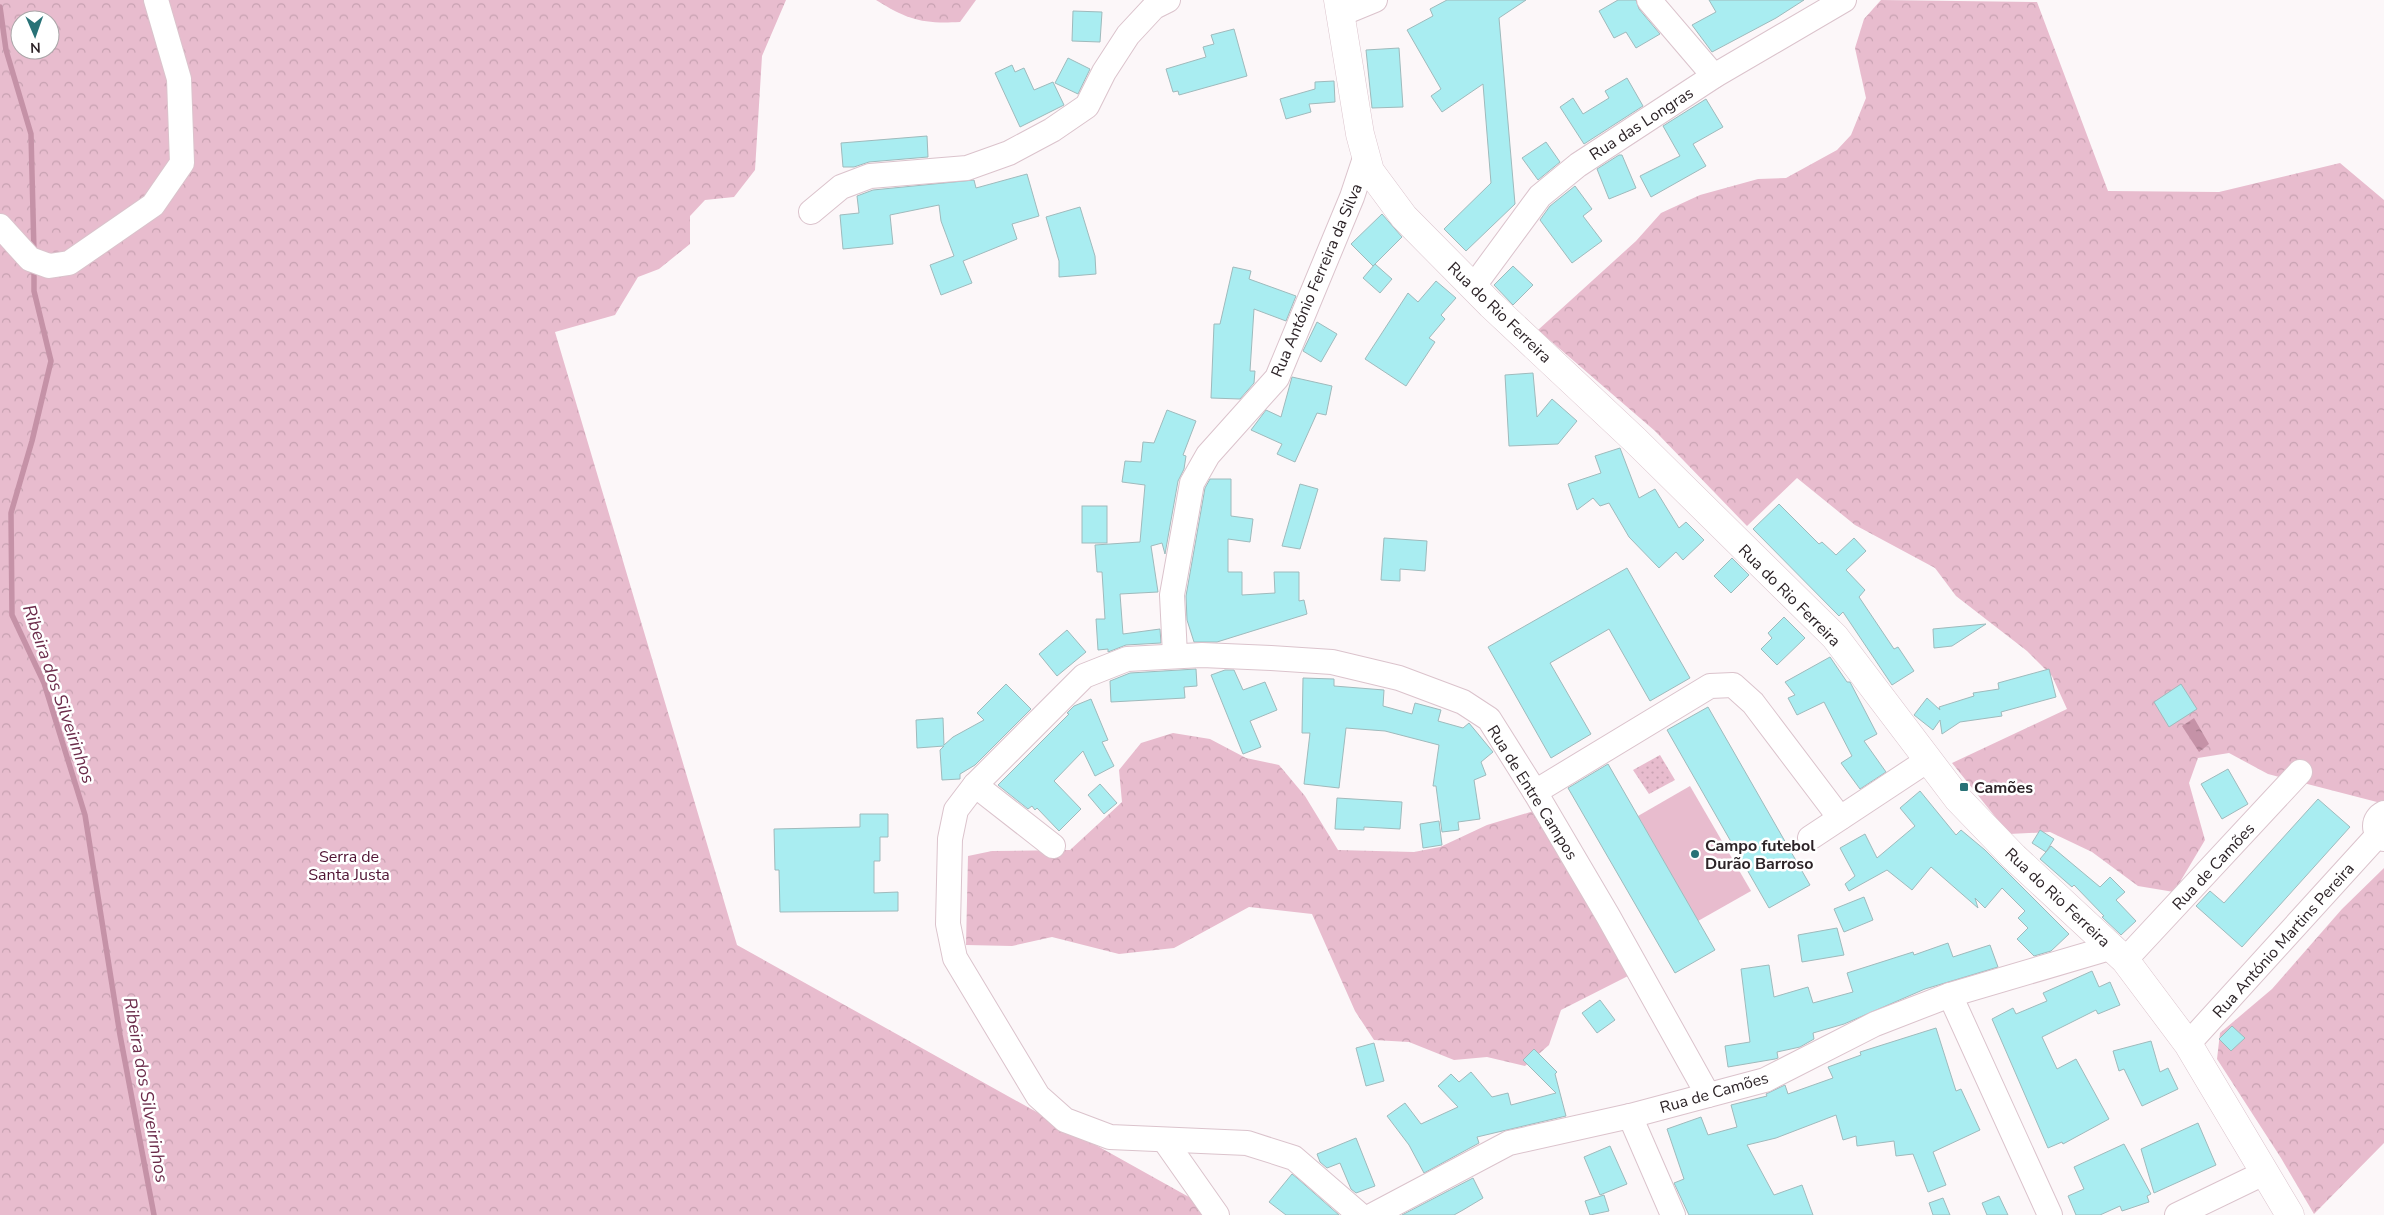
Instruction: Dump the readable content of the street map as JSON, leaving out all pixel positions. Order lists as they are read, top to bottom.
{
  "streets": {
    "street": [
      "Rua das Longras",
      "Rua António Ferreira da Silva",
      "Rua do Rio Ferreira",
      "Rua de Entre Campos",
      "Rua de Camões",
      "Rua António Martins Pereira"
    ]
  },
  "crossings": [
    ["Rua das Longras", "Rua do Rio Ferreira"],
    ["Rua António Ferreira da Silva", "Rua do Rio Ferreira"],
    ["Rua António Ferreira da Silva", "Rua de Entre Campos"],
    ["Rua do Rio Ferreira", "Rua de Camões"],
    ["Rua do Rio Ferreira", "Rua António Martins Pereira"],
    ["Rua de Entre Campos", "Rua de Camões"]
  ],
  "water": ["Ribeira dos Silveirinhos"],
  "parks": ["Serra de Santa Justa"],
  "places": {
    "transit": ["Camões"],
    "other": ["Campo futebol Durão Barroso"]
  },
  "north": "bottom"
}
